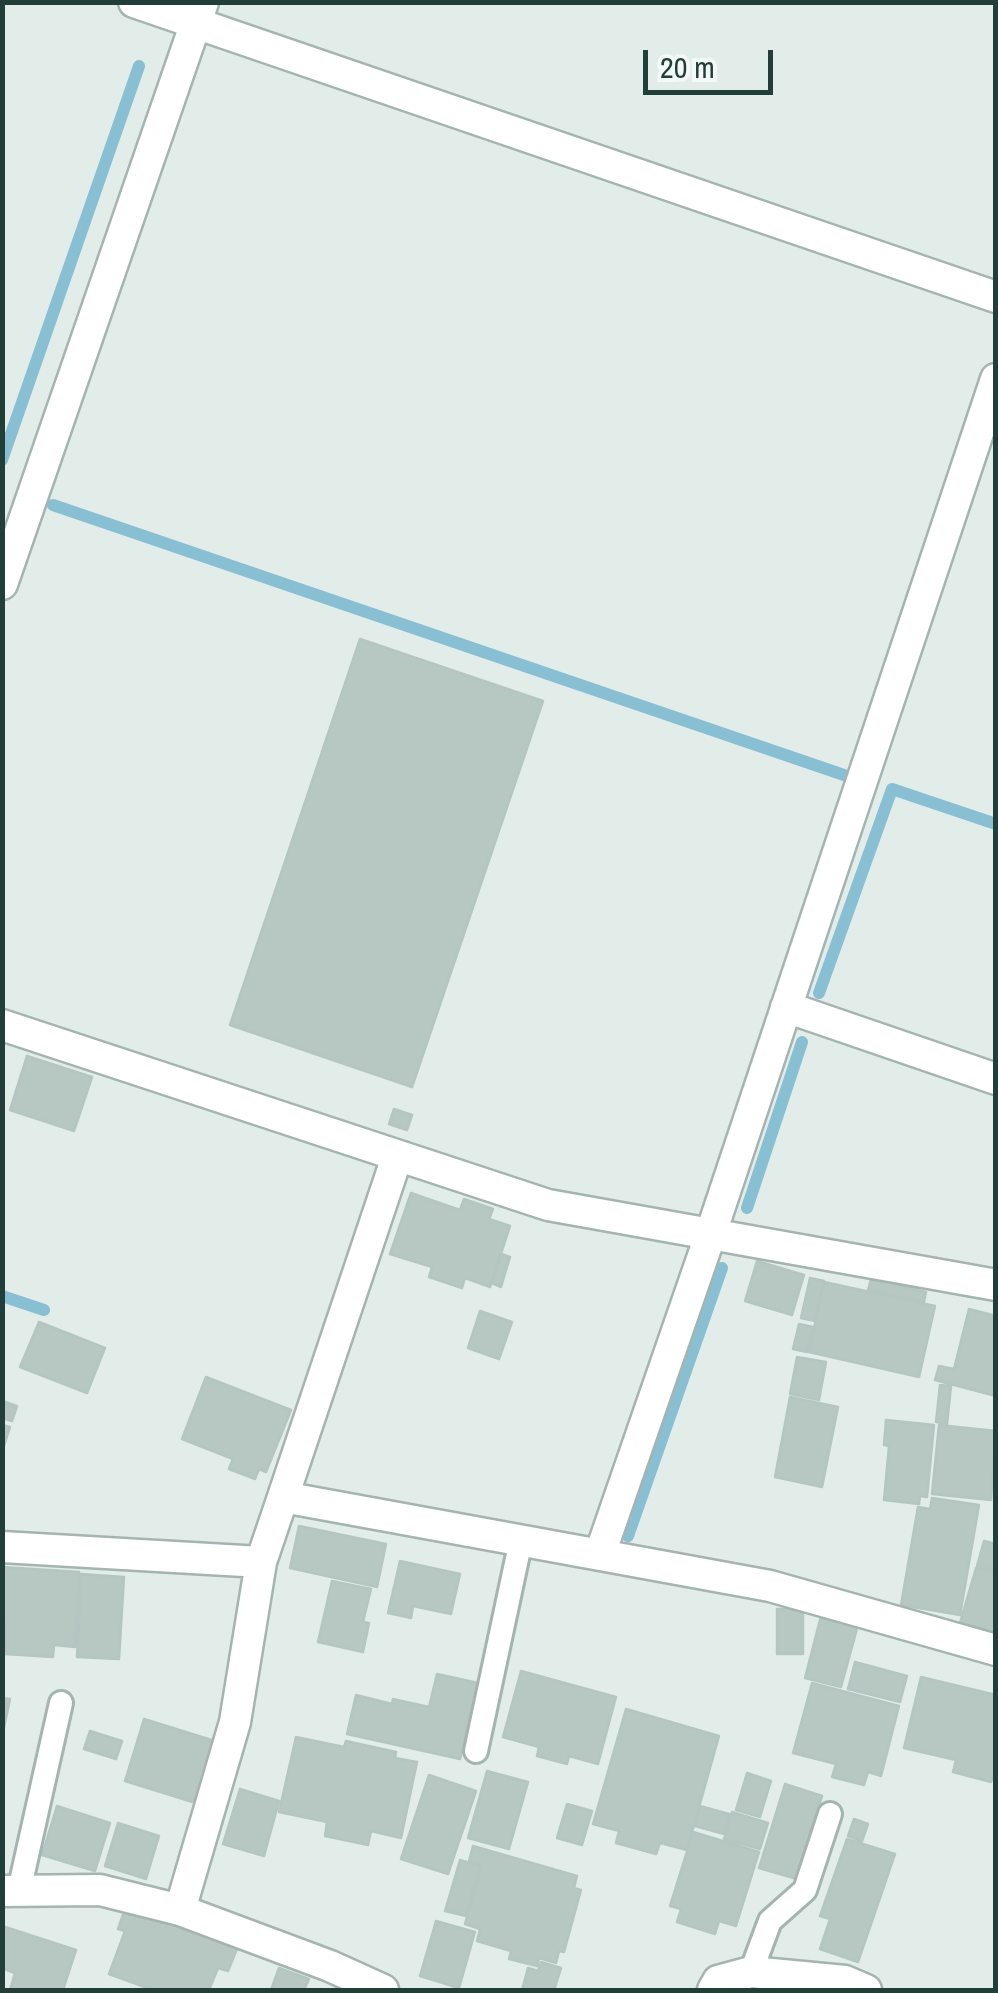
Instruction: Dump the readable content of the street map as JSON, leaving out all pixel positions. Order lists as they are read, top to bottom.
{
  "scale_bar": "20 m"
}
